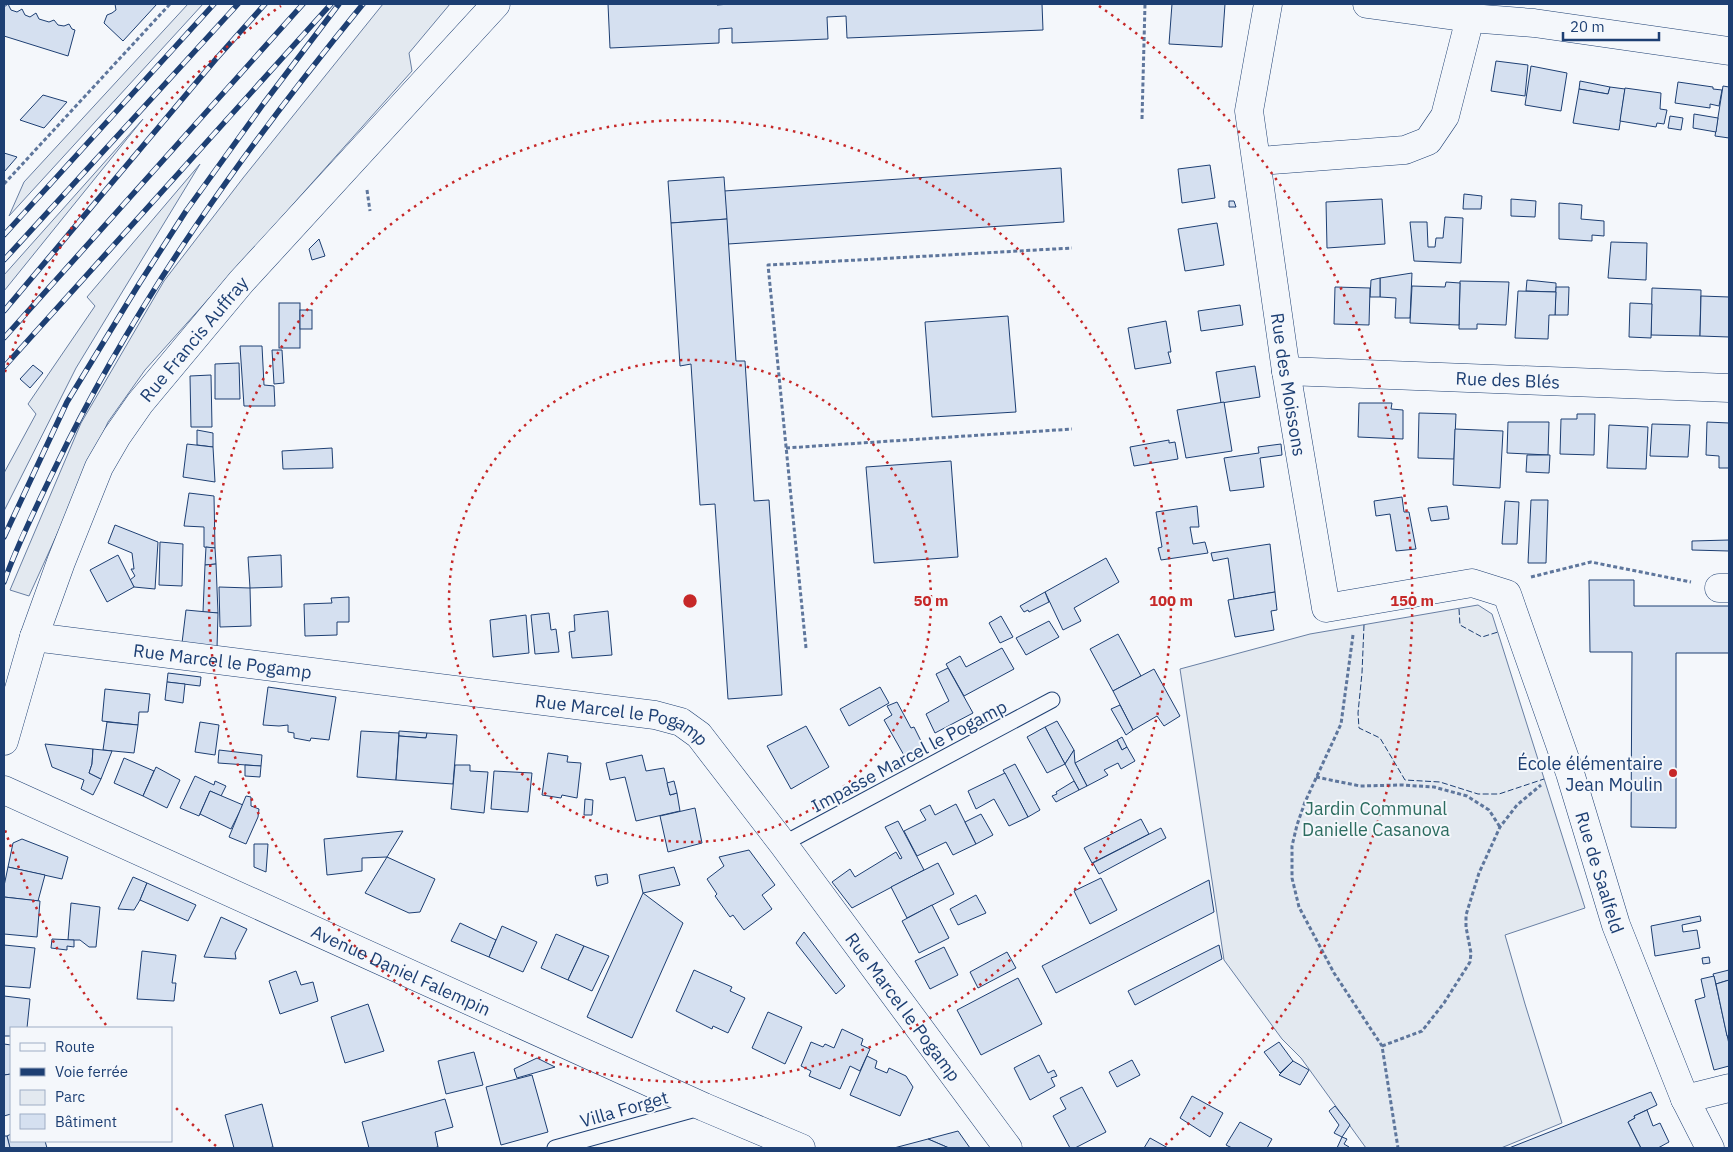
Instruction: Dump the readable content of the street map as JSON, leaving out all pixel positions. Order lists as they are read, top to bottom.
{
  "streets": {
    "street": [
      "Rue Francis Auffray",
      "Rue des Blés",
      "Rue des Moissons",
      "Rue Marcel le Pogamp",
      "Rue de Saalfeld",
      "Avenue Daniel Falempin"
    ],
    "lane": ["Impasse Marcel le Pogamp", "Villa Forget"]
  },
  "crossings": [
    ["Rue Francis Auffray", "Rue Marcel le Pogamp"],
    ["Rue des Blés", "Rue des Moissons"],
    ["Rue des Moissons", "Rue de Saalfeld"],
    ["Rue Marcel le Pogamp", "Impasse Marcel le Pogamp"],
    ["Avenue Daniel Falempin", "Villa Forget"]
  ],
  "parks": ["Jardin Communal Danielle Casanova"],
  "places": ["École élémentaire Jean Moulin"],
  "legend": [
    "Route",
    "Voie ferrée",
    "Parc",
    "Bâtiment"
  ],
  "scale_bar": "20 m",
  "rings": ["50 m", "100 m", "150 m"]
}
